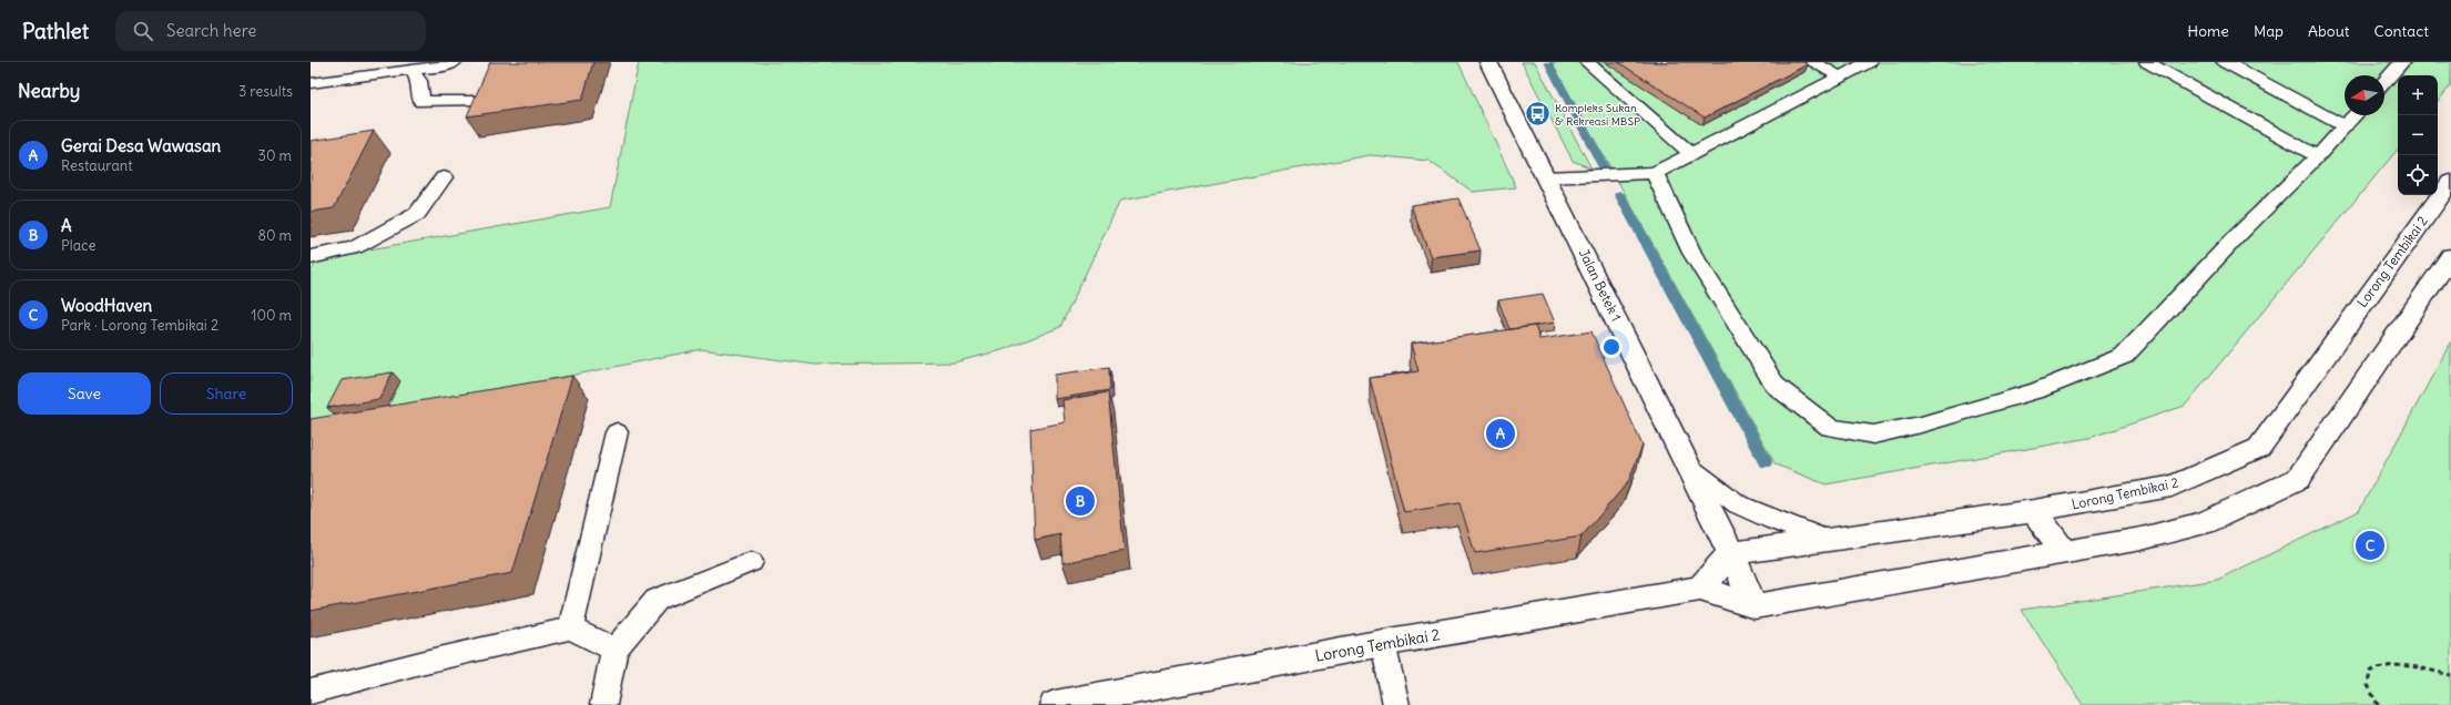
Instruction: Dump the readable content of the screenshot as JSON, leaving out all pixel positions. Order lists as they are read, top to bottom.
{
  "streets": {
    "street": ["Lorong Tembikai 2", "Jalan Betek 1"]
  },
  "crossings": [
    ["Lorong Tembikai 2", "Jalan Betek 1"]
  ],
  "places": {
    "bus stop": ["Kompleks Sukan & Rekreasi MBSP"]
  },
  "north": "left",
  "page": {
    "header": "Pathlet",
    "search": "Search here",
    "nav": [
      "Home",
      "Map",
      "About",
      "Contact"
    ],
    "heading": ["Nearby", "3 results"],
    "map_buttons": ["+", "−"],
    "list": [
      {
        "mark": "A",
        "name": "Gerai Desa Wawasan",
        "note": "Restaurant",
        "value": "30 m"
      },
      {
        "mark": "B",
        "name": "A",
        "note": "Place",
        "value": "80 m"
      },
      {
        "mark": "C",
        "name": "WoodHaven",
        "note": "Park · Lorong Tembikai 2",
        "value": "100 m"
      }
    ],
    "buttons": ["Save", "Share"],
    "pins": ["A", "B", "C"]
  }
}
